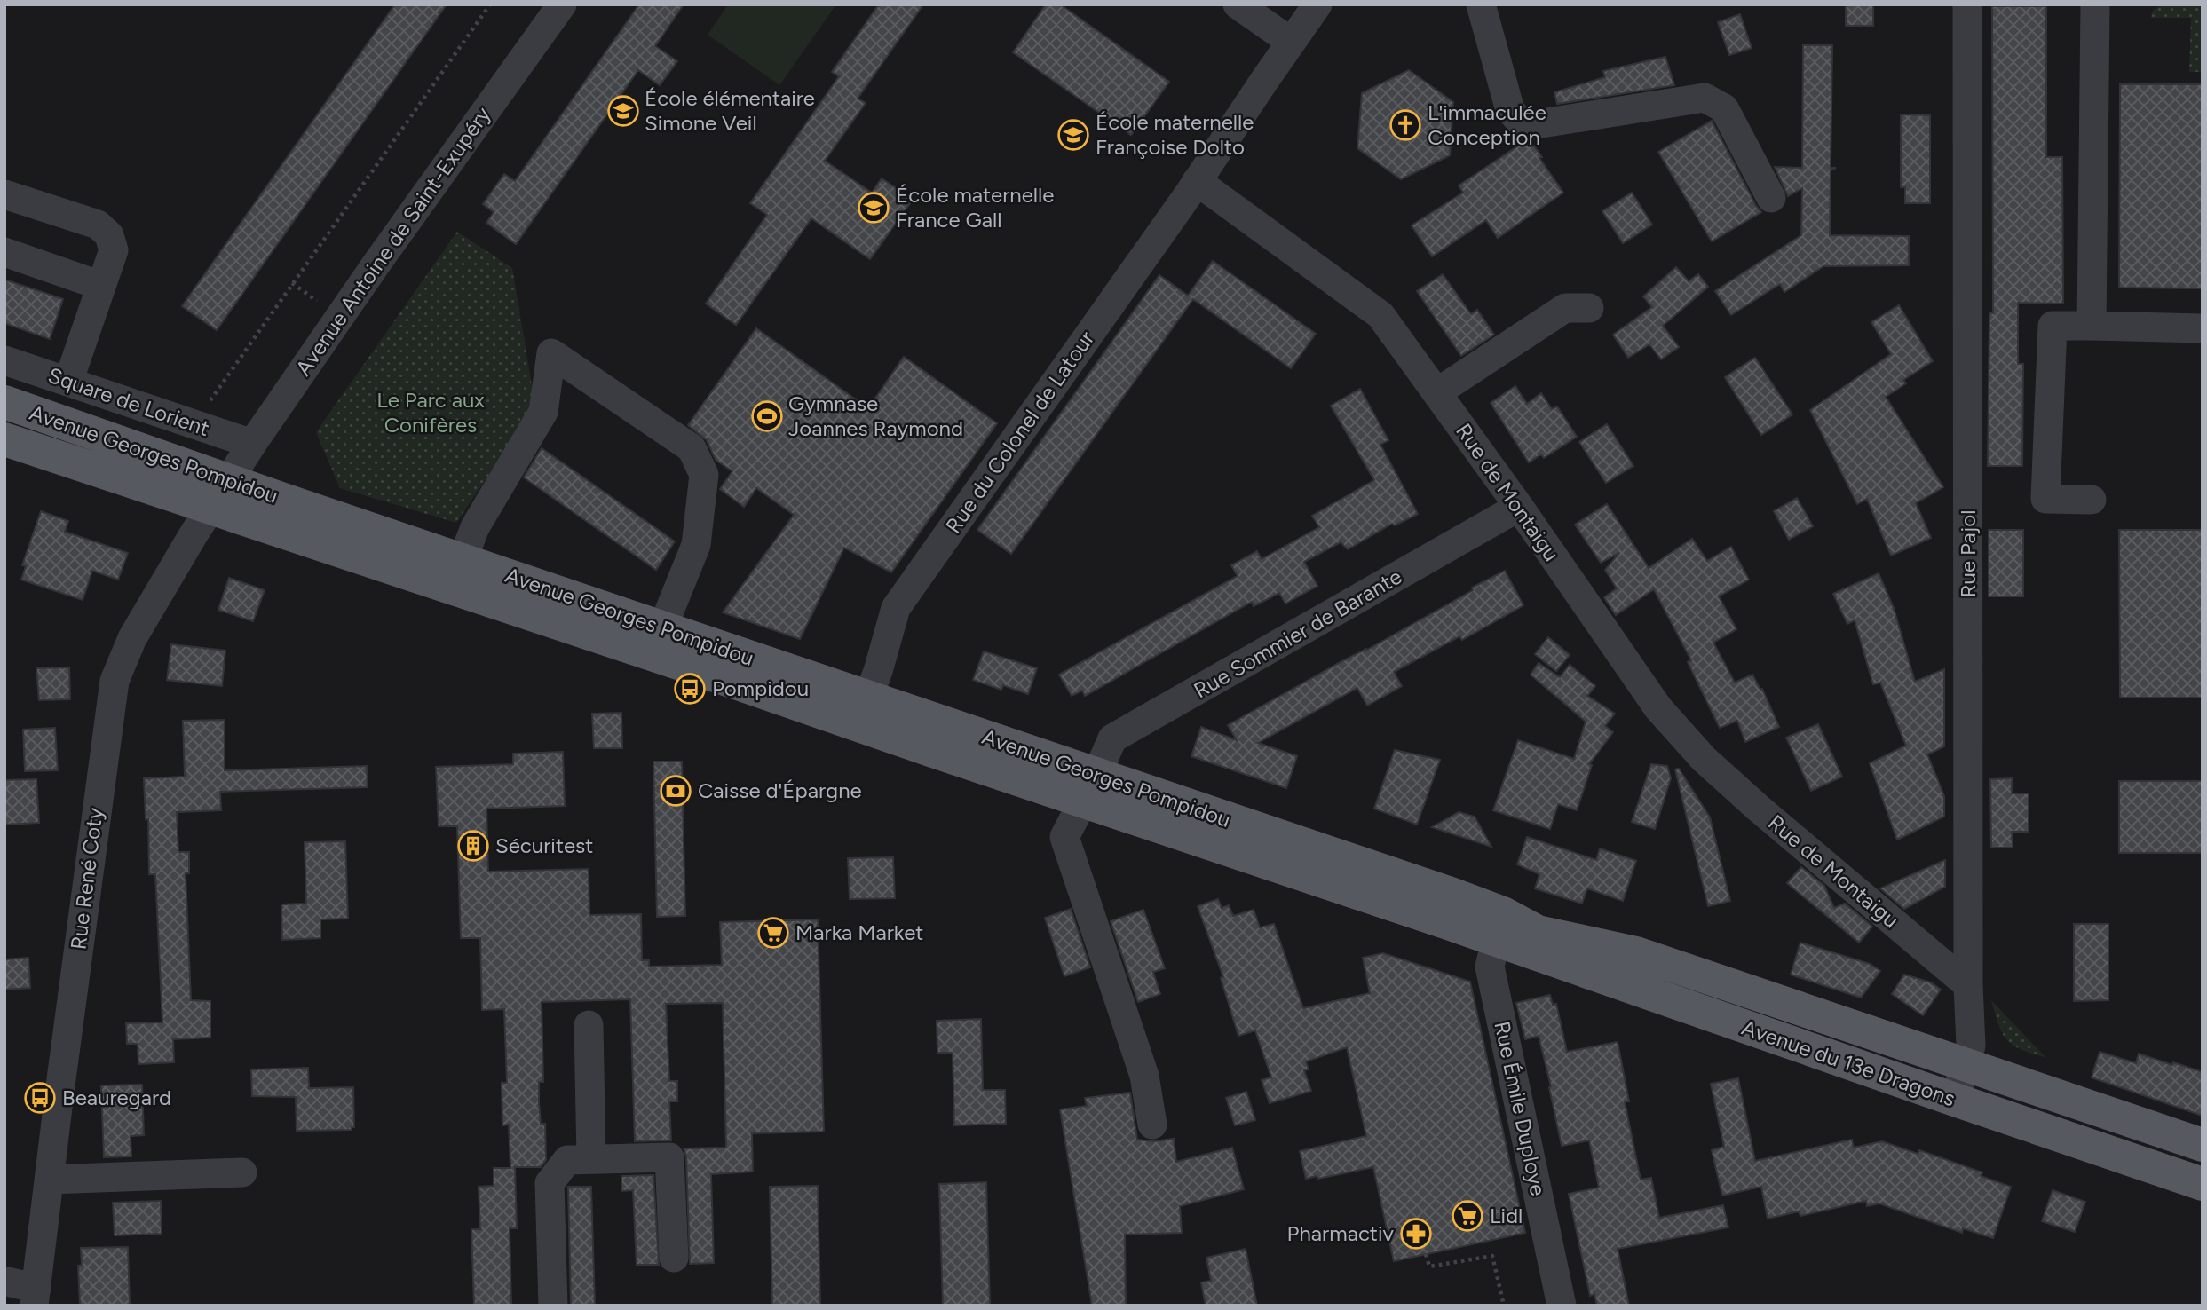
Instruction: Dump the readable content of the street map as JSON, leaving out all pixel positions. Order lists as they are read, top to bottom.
{
  "streets": {
    "main road": ["Avenue Georges Pompidou", "Avenue du 13e Dragons"],
    "street": [
      "Avenue Antoine de Saint-Exupéry",
      "Square de Lorient",
      "Rue du Colonel de Latour",
      "Rue de Montaigu",
      "Rue Pajol",
      "Rue Sommier de Barante",
      "Rue René Coty",
      "Rue Émile Duploye"
    ]
  },
  "crossings": [
    ["Avenue Antoine de Saint-Exupéry", "Square de Lorient"],
    ["Avenue Antoine de Saint-Exupéry", "Avenue Georges Pompidou"],
    ["Avenue Antoine de Saint-Exupéry", "Rue René Coty"],
    ["Rue du Colonel de Latour", "Avenue Georges Pompidou"],
    ["Rue du Colonel de Latour", "Rue de Montaigu"],
    ["Avenue Georges Pompidou", "Rue Sommier de Barante"],
    ["Avenue Georges Pompidou", "Rue René Coty"],
    ["Avenue Georges Pompidou", "Avenue du 13e Dragons"],
    ["Avenue Georges Pompidou", "Rue Émile Duploye"],
    ["Rue de Montaigu", "Rue Pajol"],
    ["Rue de Montaigu", "Rue Sommier de Barante"],
    ["Rue Pajol", "Avenue du 13e Dragons"],
    ["Avenue du 13e Dragons", "Rue Émile Duploye"]
  ],
  "parks": ["Le Parc aux Conifères"],
  "places": {
    "school or university": ["École élémentaire Simone Veil", "École maternelle Françoise Dolto", "École maternelle France Gall"],
    "church": ["L'immaculée Conception"],
    "sports": ["Gymnase Joannes Raymond"],
    "bus stop": ["Pompidou", "Beauregard"],
    "bank": ["Caisse d'Épargne"],
    "building": ["Sécuritest"],
    "supermarket": ["Marka Market", "Lidl"],
    "pharmacy": ["Pharmactiv"]
  }
}
